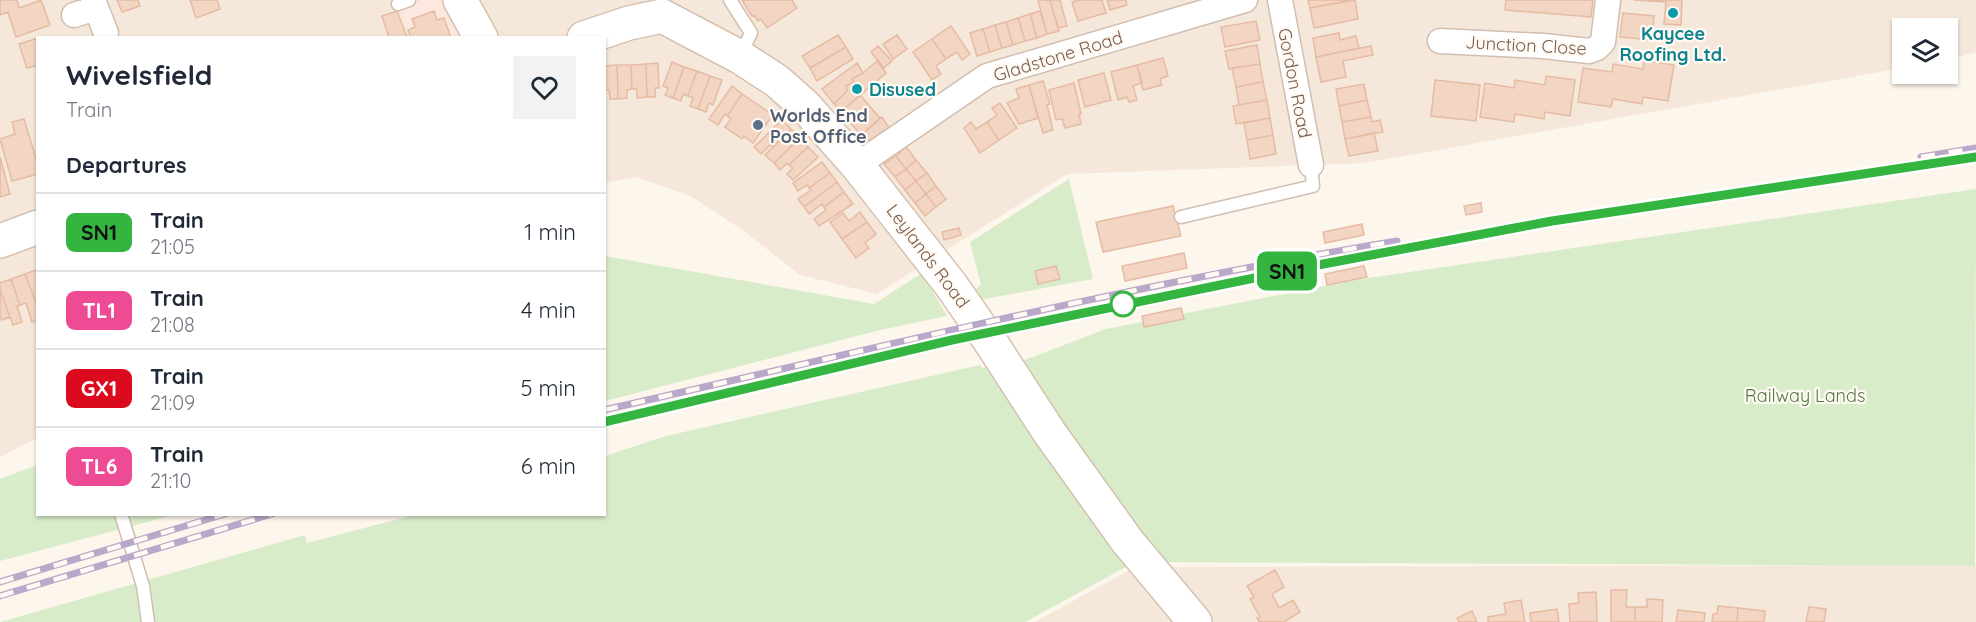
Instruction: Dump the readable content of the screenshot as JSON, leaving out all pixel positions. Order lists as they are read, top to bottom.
{
  "streets": {
    "street": [
      "Junction Close",
      "Gladstone Road",
      "Gordon Road",
      "Leylands Road"
    ]
  },
  "crossings": [
    ["Gladstone Road", "Leylands Road"]
  ],
  "parks": ["Railway Lands"],
  "places": ["Kaycee Roofing Ltd.", "Disused", "Worlds End Post Office"],
  "page": {
    "on_map": "SN1",
    "heading": [
      ["Wivelsfield", "Train"],
      "Departures"
    ],
    "list": [
      {
        "mark": "SN1",
        "name": "Train",
        "note": "21:05",
        "value": "1 min"
      },
      {
        "mark": "TL1",
        "name": "Train",
        "note": "21:08",
        "value": "4 min"
      },
      {
        "mark": "GX1",
        "name": "Train",
        "note": "21:09",
        "value": "5 min"
      },
      {
        "mark": "TL6",
        "name": "Train",
        "note": "21:10",
        "value": "6 min"
      }
    ]
  }
}
